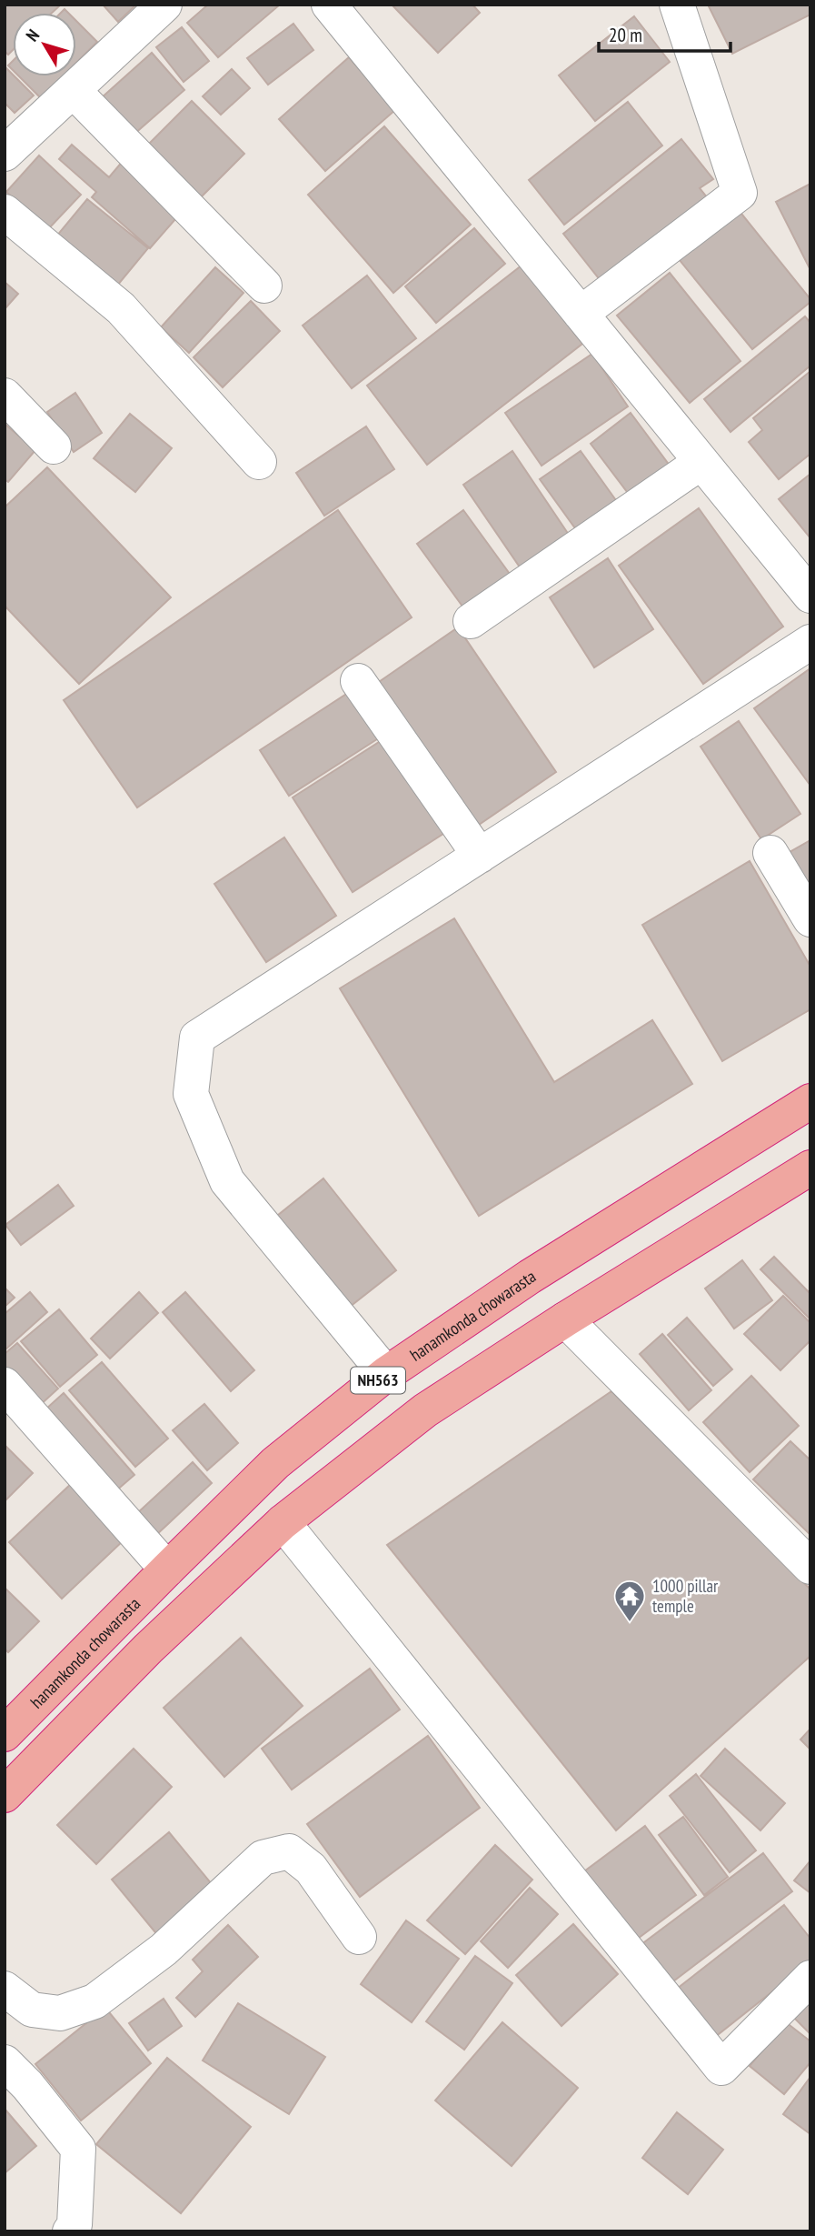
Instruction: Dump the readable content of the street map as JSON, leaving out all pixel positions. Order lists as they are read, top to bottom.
{
  "streets": {
    "highway": ["hanamkonda chowarasta", "NH563"]
  },
  "places": {
    "temple": ["1000 pillar temple"]
  },
  "scale_bar": "20 m",
  "north": "top left"
}
